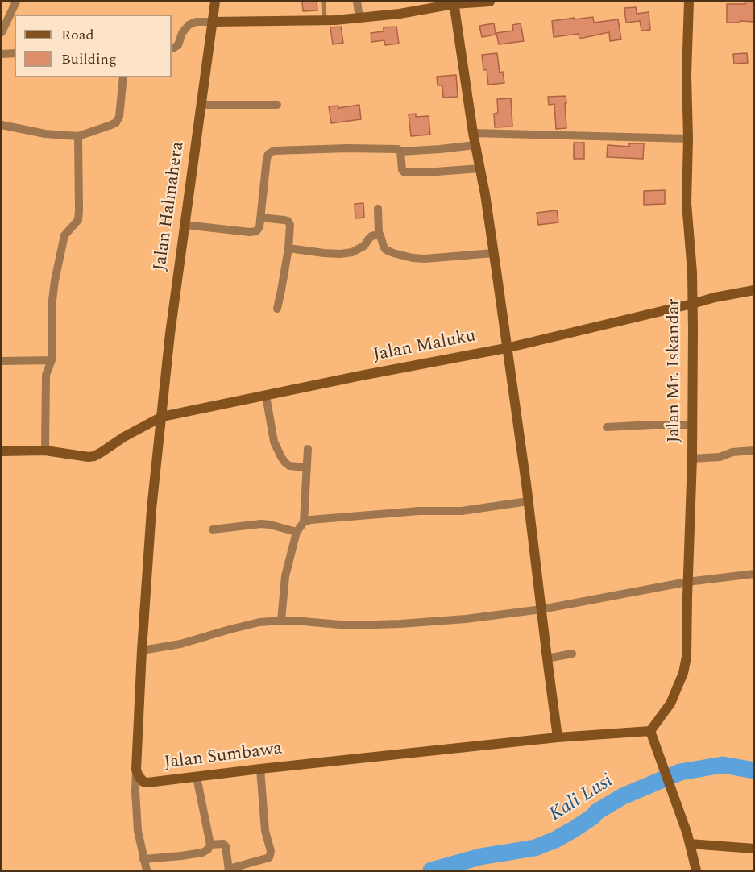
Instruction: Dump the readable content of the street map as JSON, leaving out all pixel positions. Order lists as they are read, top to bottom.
{
  "streets": {
    "main road": [
      "Jalan Halmahera",
      "Jalan Maluku",
      "Jalan Mr. Iskandar",
      "Jalan Sumbawa"
    ]
  },
  "crossings": [
    ["Jalan Halmahera", "Jalan Maluku"],
    ["Jalan Halmahera", "Jalan Sumbawa"],
    ["Jalan Maluku", "Jalan Mr. Iskandar"],
    ["Jalan Maluku", "Jalan Sumbawa"],
    ["Jalan Mr. Iskandar", "Jalan Sumbawa"]
  ],
  "water": ["Kali Lusi"],
  "legend": ["Road", "Building"]
}
